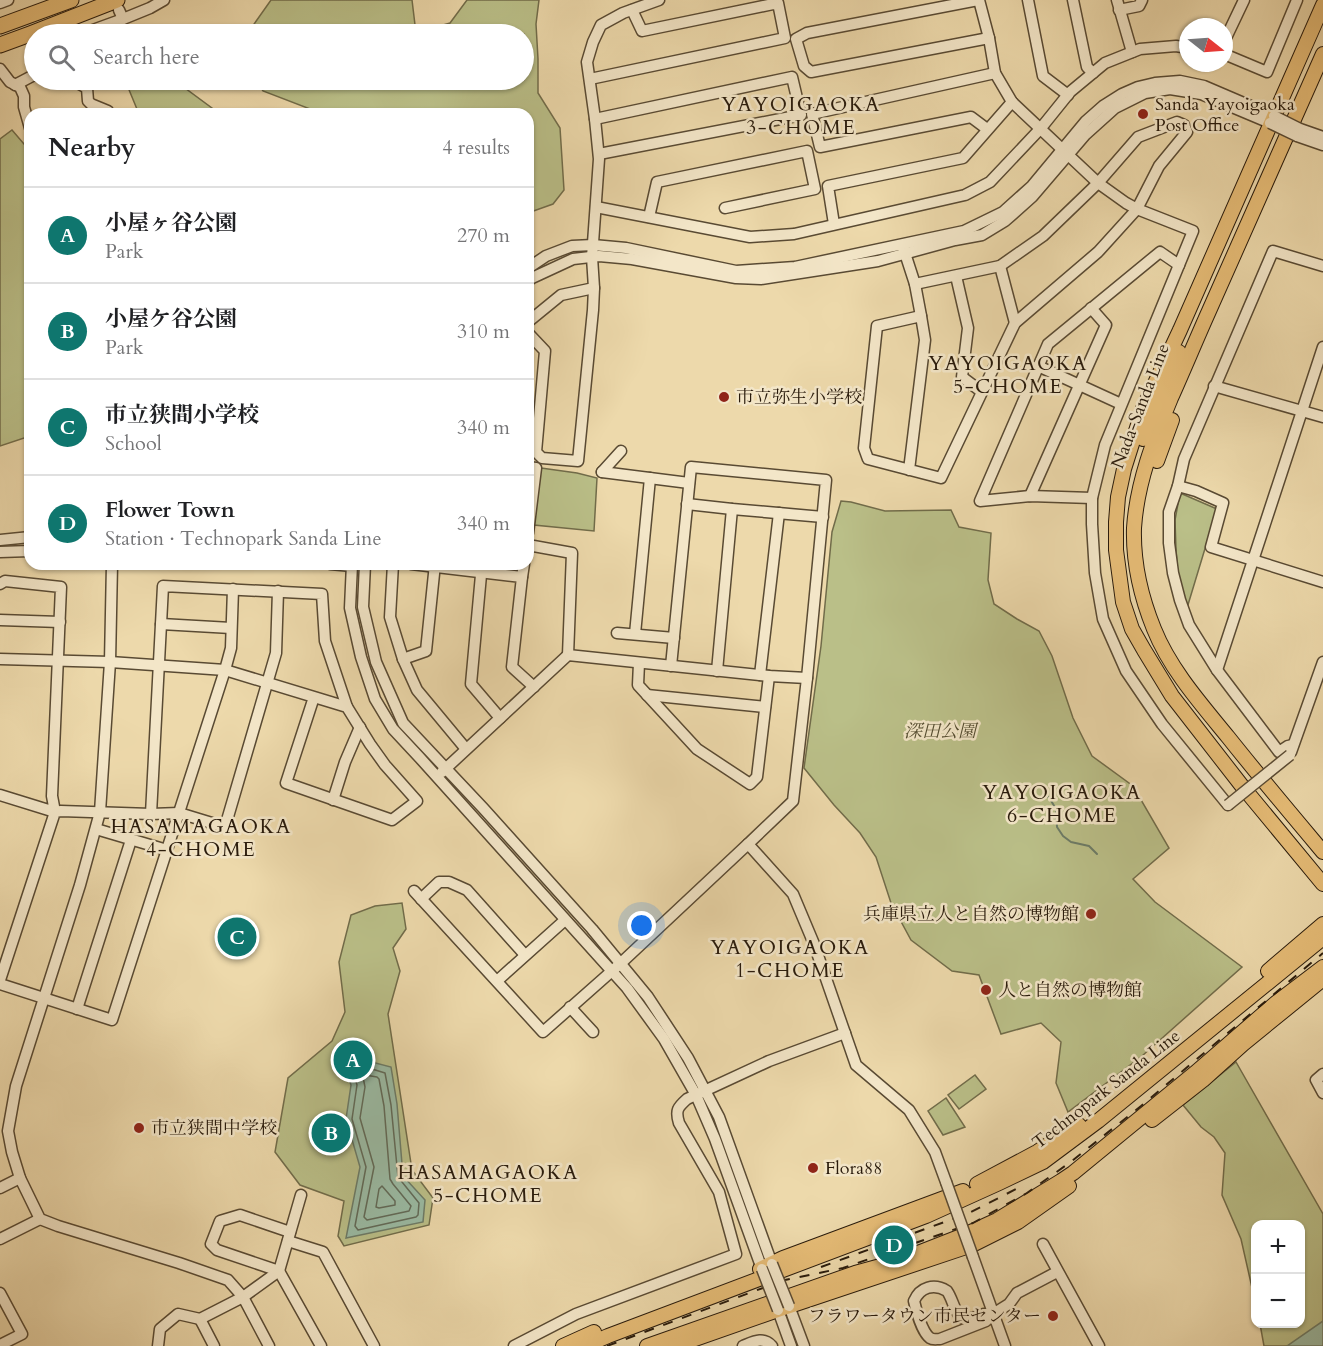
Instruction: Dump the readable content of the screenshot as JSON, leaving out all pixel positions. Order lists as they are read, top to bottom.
{
  "streets": {
    "main road": ["Nada-Sanda Line", "Technopark Sanda Line"]
  },
  "districts": [
    "YAYOIGAOKA 3-CHOME",
    "YAYOIGAOKA 5-CHOME",
    "YAYOIGAOKA 6-CHOME",
    "HASAMAGAOKA 4-CHOME",
    "YAYOIGAOKA 1-CHOME",
    "HASAMAGAOKA 5-CHOME"
  ],
  "parks": ["深田公園"],
  "places": [
    "Sanda Yayoigaoka Post Office",
    "市立弥生小学校",
    "兵庫県立人と自然の博物館",
    "人と自然の博物館",
    "市立狭間中学校",
    "Flora88",
    "フラワータウン市民センター"
  ],
  "north": "right",
  "page": {
    "search": "Search here",
    "heading": ["Nearby", "4 results"],
    "list": [
      {
        "mark": "A",
        "name": "小屋ヶ谷公園",
        "note": "Park",
        "value": "270 m"
      },
      {
        "mark": "B",
        "name": "小屋ケ谷公園",
        "note": "Park",
        "value": "310 m"
      },
      {
        "mark": "C",
        "name": "市立狭間小学校",
        "note": "School",
        "value": "340 m"
      },
      {
        "mark": "D",
        "name": "Flower Town",
        "note": "Station · Technopark Sanda Line",
        "value": "340 m"
      }
    ],
    "pins": [
      "C",
      "A",
      "B",
      "D"
    ],
    "map_buttons": ["+", "−"]
  }
}
